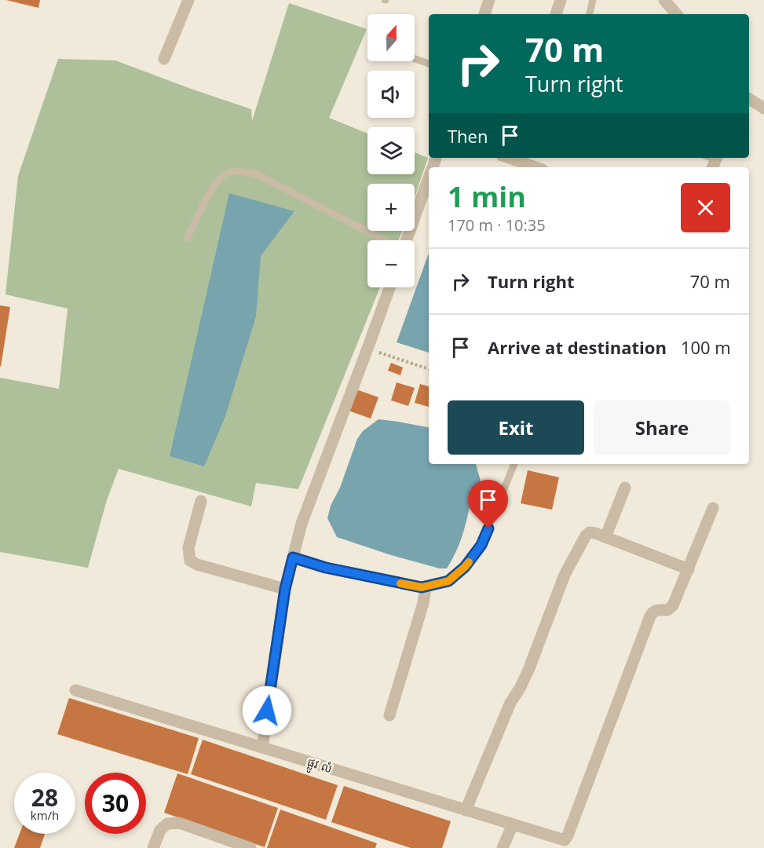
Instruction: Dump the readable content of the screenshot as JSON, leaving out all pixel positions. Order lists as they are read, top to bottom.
{
  "streets": {
    "street": ["ផ្លូវ លំ"]
  },
  "north": "top",
  "page": {
    "map_buttons": ["+", "−"],
    "turn": ["70 m", "Turn right"],
    "then": "Then",
    "heading": ["1 min", "170 m · 10:35"],
    "list": [
      {
        "name": "Turn right",
        "value": "70 m"
      },
      {
        "name": "Arrive at destination",
        "value": "100 m"
      }
    ],
    "buttons": ["Exit", "Share"],
    "speed": "28 km/h",
    "limit": "30"
  }
}
